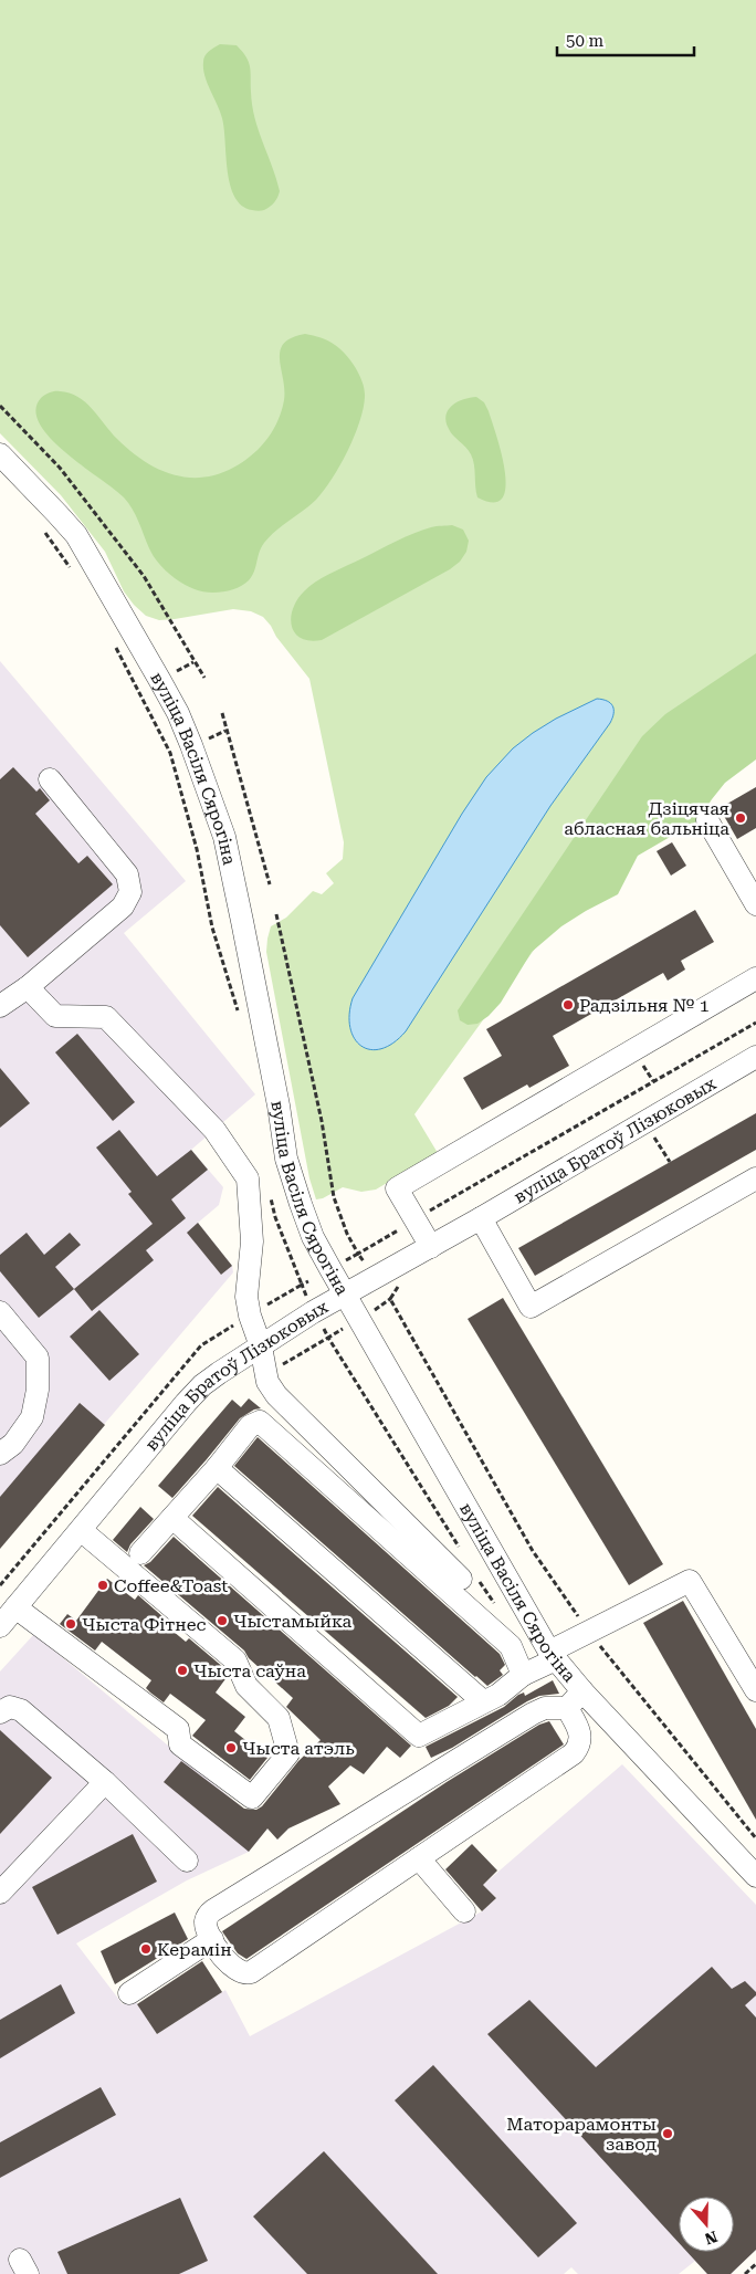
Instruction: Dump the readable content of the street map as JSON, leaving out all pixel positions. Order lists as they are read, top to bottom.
{
  "streets": {
    "street": ["вуліца Васіля Сярогіна", "вуліца Братоў Лізюковых"]
  },
  "crossings": [
    ["вуліца Васіля Сярогіна", "вуліца Братоў Лізюковых"]
  ],
  "places": [
    "Дзіцячая абласная бальніца",
    "Радзільня № 1",
    "Coffee&Toast",
    "Чыстамыйка",
    "Чыста Фітнес",
    "Чыста саўна",
    "Чыста атэль",
    "Керамін",
    "Маторарамонты завод"
  ],
  "scale_bar": "50 m",
  "north": "bottom"
}
